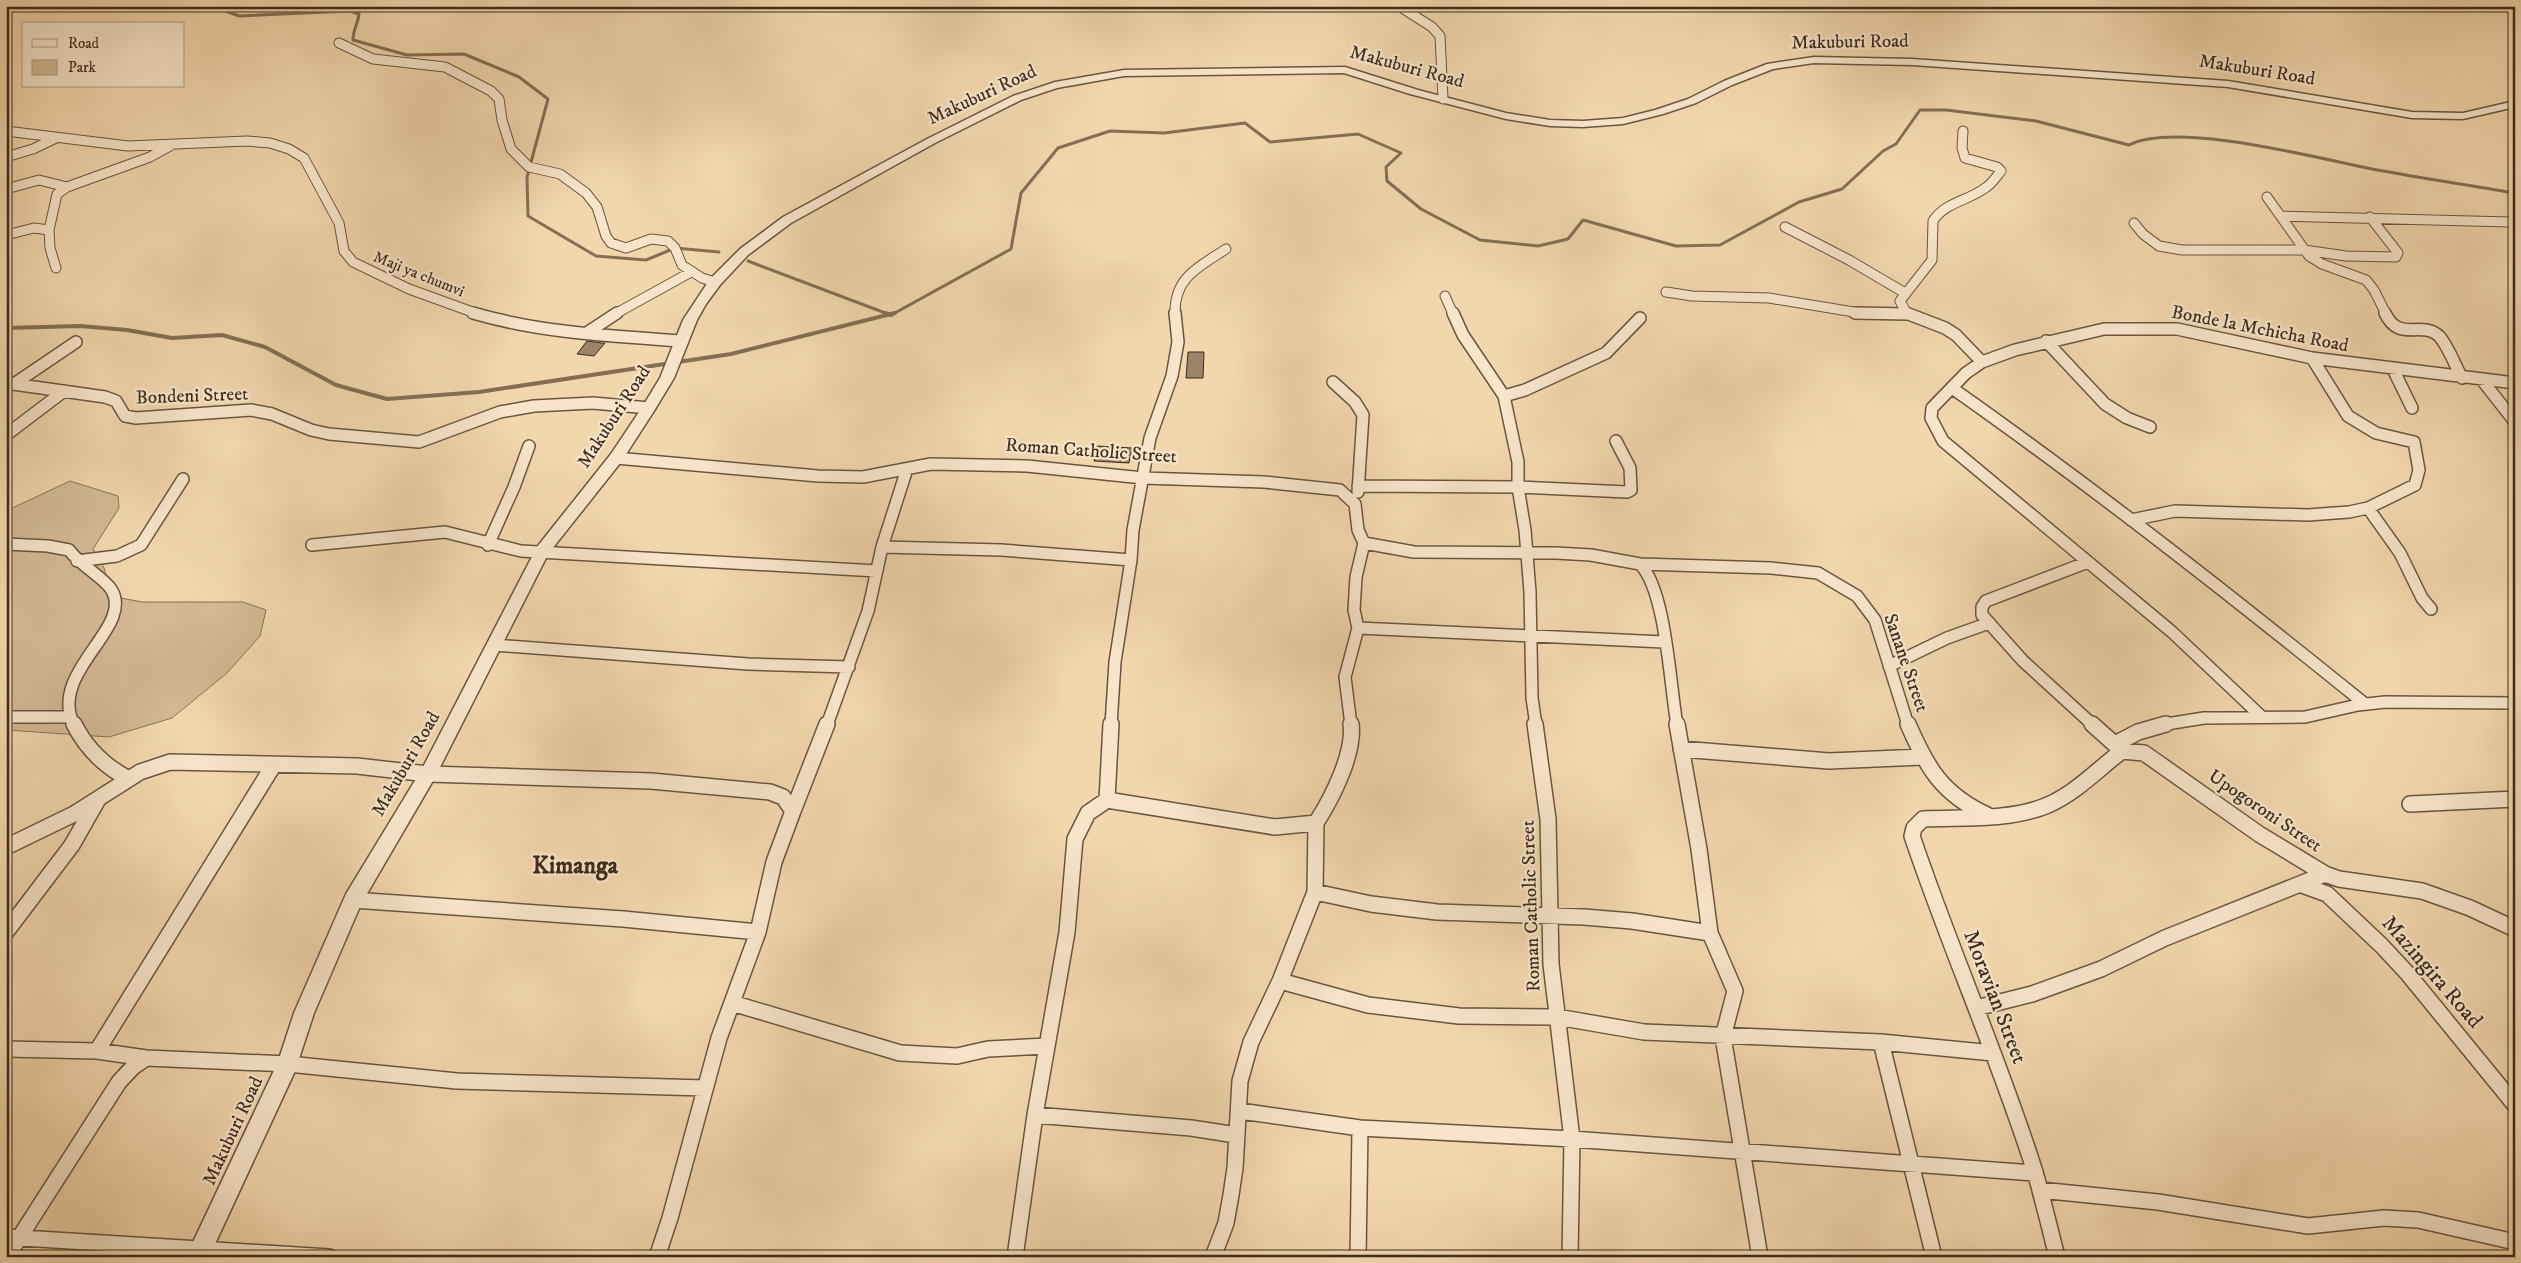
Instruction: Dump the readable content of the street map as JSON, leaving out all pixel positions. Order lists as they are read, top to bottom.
{
  "streets": {
    "street": [
      "Makuburi Road",
      "Maji ya chumvi",
      "Bonde la Mchicha Road",
      "Bondeni Street",
      "Roman Catholic Street",
      "Sanane Street",
      "Upogoroni Street",
      "Mazingira Road",
      "Moravian Street"
    ]
  },
  "crossings": [
    ["Makuburi Road", "Maji ya chumvi"],
    ["Makuburi Road", "Bondeni Street"],
    ["Makuburi Road", "Roman Catholic Street"],
    ["Sanane Street", "Moravian Street"],
    ["Upogoroni Street", "Mazingira Road"],
    ["Upogoroni Street", "Moravian Street"]
  ],
  "districts": ["Kimanga"],
  "legend": ["Road", "Park"]
}
